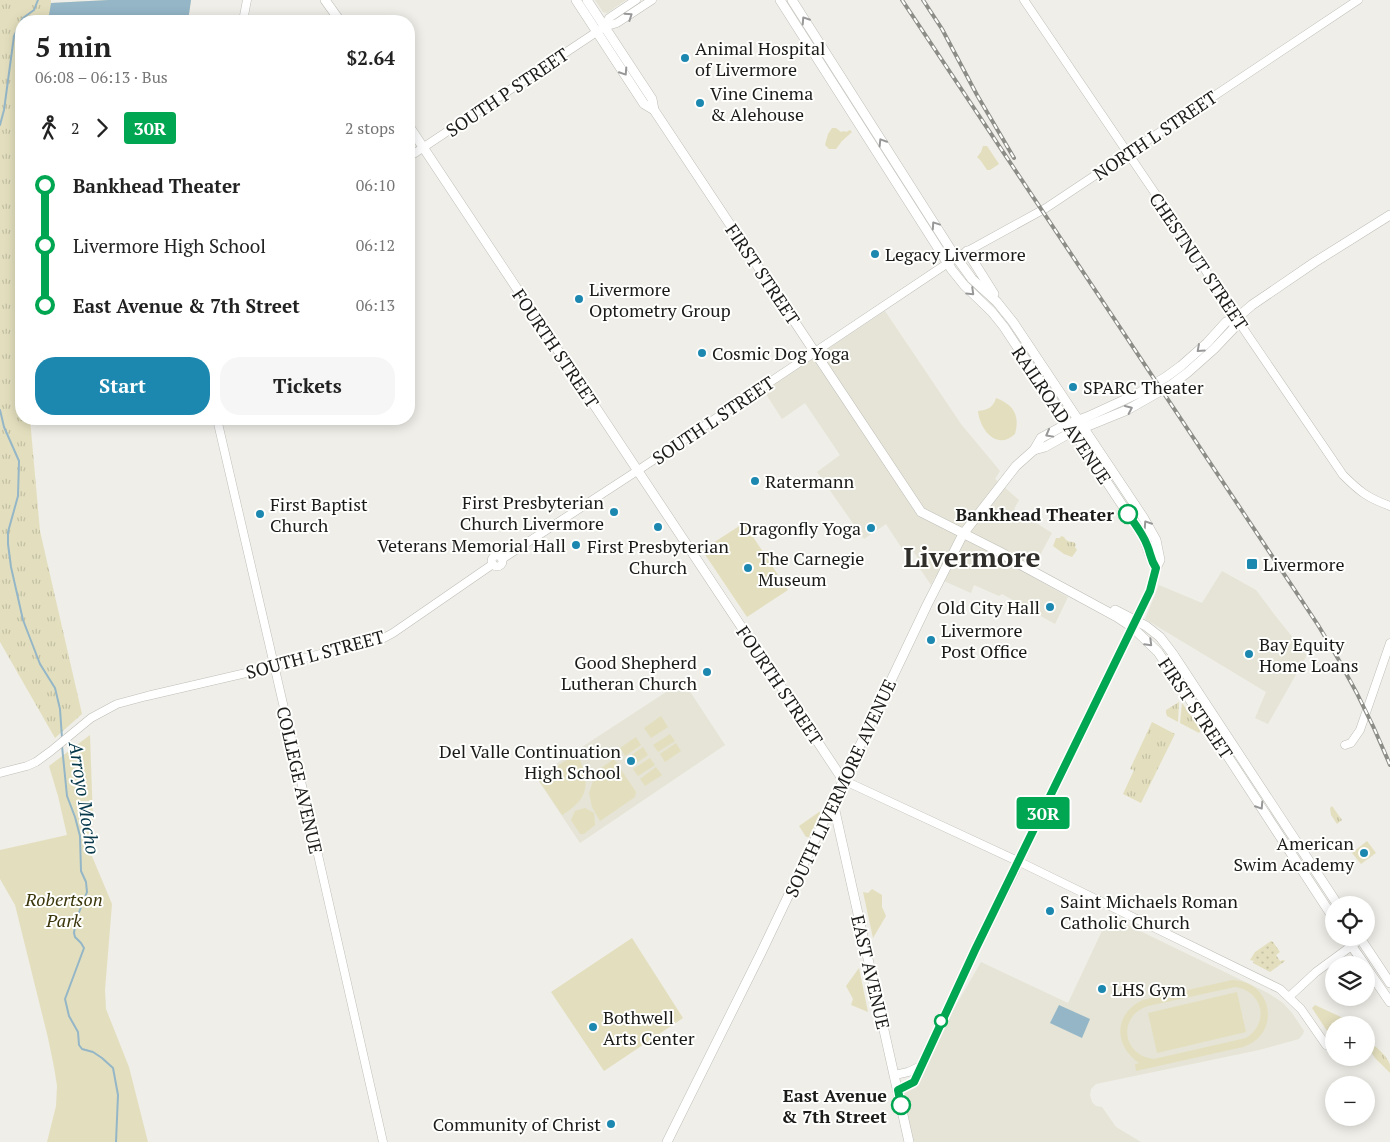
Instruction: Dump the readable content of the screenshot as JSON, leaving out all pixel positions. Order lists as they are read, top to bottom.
{
  "streets": {
    "main road": [
      "FIRST STREET",
      "FOURTH STREET",
      "RAILROAD AVENUE",
      "SOUTH LIVERMORE AVENUE",
      "EAST AVENUE"
    ],
    "street": [
      "SOUTH P STREET",
      "NORTH L STREET",
      "CHESTNUT STREET",
      "SOUTH L STREET",
      "COLLEGE AVENUE"
    ]
  },
  "crossings": [
    ["SOUTH P STREET", "FIRST STREET"],
    ["SOUTH P STREET", "FOURTH STREET"],
    ["NORTH L STREET", "CHESTNUT STREET"],
    ["NORTH L STREET", "RAILROAD AVENUE"],
    ["NORTH L STREET", "SOUTH L STREET"],
    ["CHESTNUT STREET", "SOUTH LIVERMORE AVENUE"],
    ["FIRST STREET", "SOUTH L STREET"],
    ["FIRST STREET", "SOUTH LIVERMORE AVENUE"],
    ["FOURTH STREET", "SOUTH L STREET"],
    ["FOURTH STREET", "SOUTH LIVERMORE AVENUE"],
    ["RAILROAD AVENUE", "SOUTH L STREET"],
    ["RAILROAD AVENUE", "SOUTH LIVERMORE AVENUE"],
    ["SOUTH L STREET", "COLLEGE AVENUE"],
    ["SOUTH LIVERMORE AVENUE", "EAST AVENUE"]
  ],
  "districts": ["Livermore"],
  "water": ["Arroyo Mocho"],
  "parks": ["Robertson Park"],
  "places": {
    "other": [
      "Animal Hospital of Livermore",
      "Vine Cinema & Alehouse",
      "Legacy Livermore",
      "Livermore Optometry Group",
      "Cosmic Dog Yoga",
      "SPARC Theater",
      "Ratermann",
      "First Presbyterian Church Livermore",
      "First Baptist Church",
      "Bankhead Theater",
      "First Presbyterian Church",
      "Dragonfly Yoga",
      "Veterans Memorial Hall",
      "The Carnegie Museum",
      "Old City Hall",
      "Livermore Post Office",
      "Bay Equity Home Loans",
      "Good Shepherd Lutheran Church",
      "Del Valle Continuation High School",
      "American Swim Academy",
      "Saint Michaels Roman Catholic Church",
      "LHS Gym",
      "Bothwell Arts Center",
      "East Avenue & 7th Street",
      "Community of Christ"
    ],
    "transit": ["Livermore"]
  },
  "lines": ["bus line 30R"],
  "page": {
    "on_map": "30R",
    "heading": ["5 min", "06:08 – 06:13 · Bus", "$2.64"],
    "legs": ["2", "30R", "2 stops"],
    "list": [
      {
        "name": "Bankhead Theater",
        "value": "06:10"
      },
      {
        "name": "Livermore High School",
        "value": "06:12"
      },
      {
        "name": "East Avenue & 7th Street",
        "value": "06:13"
      }
    ],
    "buttons": ["Start", "Tickets"],
    "map_buttons": ["+", "−"]
  }
}
